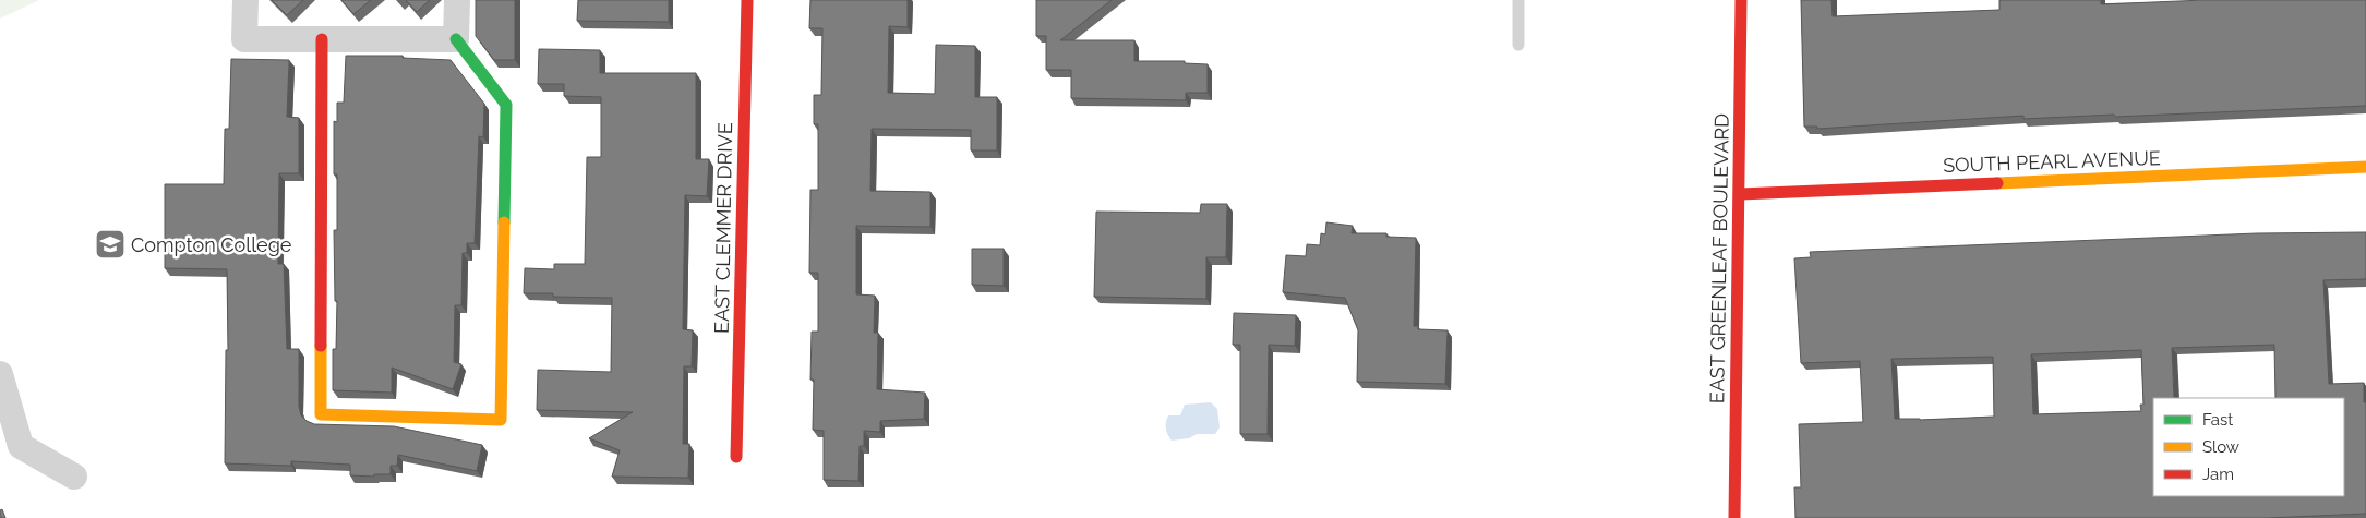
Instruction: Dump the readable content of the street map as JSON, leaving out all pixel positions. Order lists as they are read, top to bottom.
{
  "streets": {
    "street": ["SOUTH PEARL AVENUE", "EAST CLEMMER DRIVE", "EAST GREENLEAF BOULEVARD"]
  },
  "crossings": [
    ["SOUTH PEARL AVENUE", "EAST GREENLEAF BOULEVARD"]
  ],
  "places": {
    "school or university": ["Compton College"]
  },
  "legend": ["Fast", "Slow", "Jam"]
}
